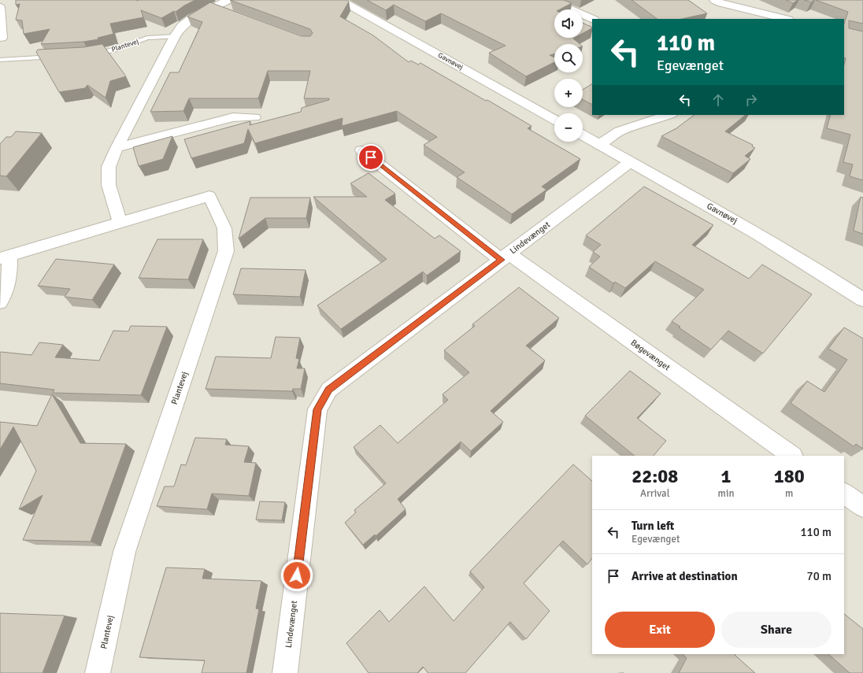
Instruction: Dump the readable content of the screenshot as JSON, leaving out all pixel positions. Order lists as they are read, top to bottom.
{
  "streets": {
    "street": [
      "Plantevej",
      "Gavnøvej",
      "Lindevænget",
      "Bøgevænget"
    ]
  },
  "crossings": [
    ["Gavnøvej", "Lindevænget"],
    ["Lindevænget", "Bøgevænget"]
  ],
  "page": {
    "map_buttons": ["+", "−"],
    "turn": ["110 m", "Egevænget"],
    "eta": [
      "22:08",
      "Arrival",
      "1",
      "min",
      "180",
      "m"
    ],
    "list": [
      {
        "name": "Turn left",
        "note": "Egevænget",
        "value": "110 m"
      },
      {
        "name": "Arrive at destination",
        "value": "70 m"
      }
    ],
    "buttons": ["Exit", "Share"]
  }
}
